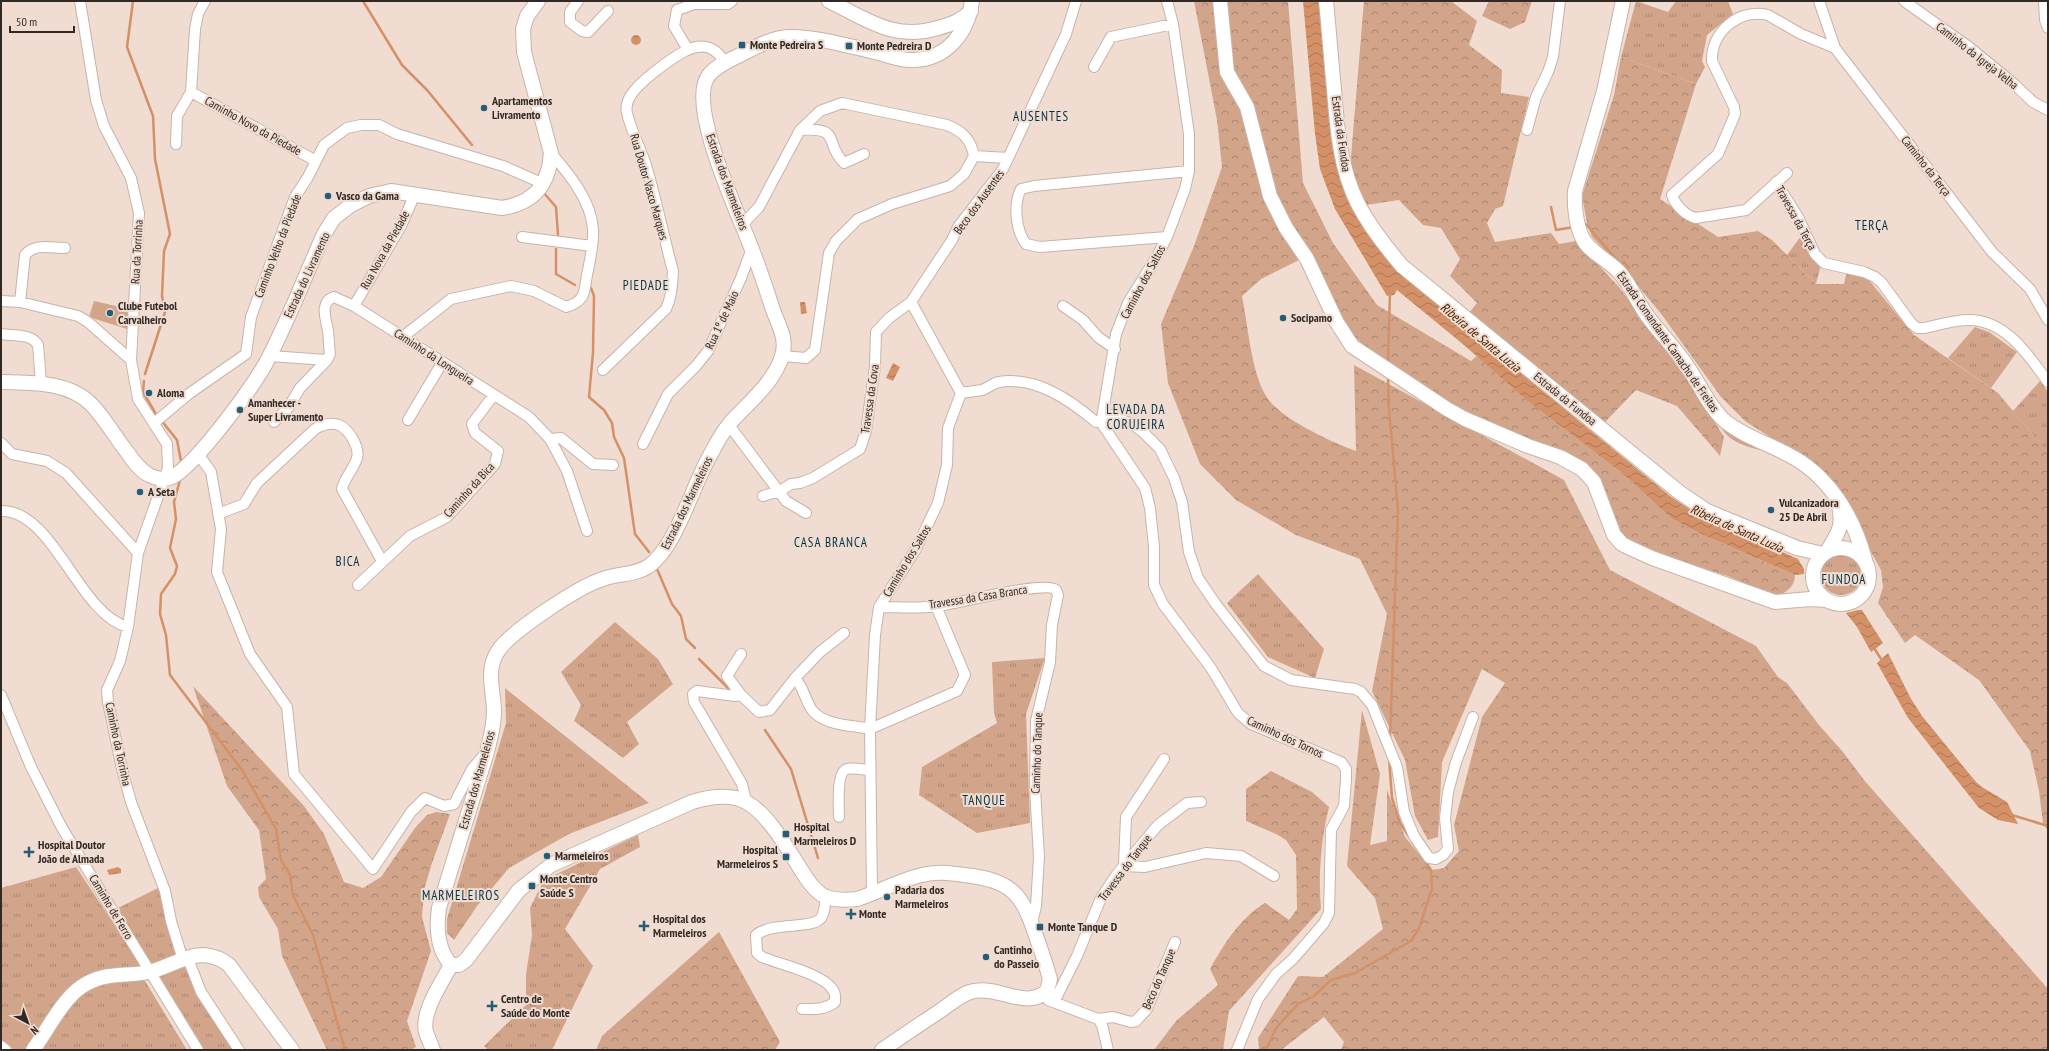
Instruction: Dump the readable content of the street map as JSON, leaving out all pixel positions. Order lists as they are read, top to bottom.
{
  "streets": {
    "main road": [
      "Estrada da Fundoa",
      "Estrada dos Marmeleiros",
      "Estrada do Livramento",
      "Estrada Comandante Camacho de Freitas"
    ],
    "street": [
      "Caminho da Igreja Velha",
      "Caminho Novo da Piedade",
      "Caminho da Terça",
      "Rua Doutor Vasco Marques",
      "Beco dos Ausentes",
      "Travessa da Terça",
      "Caminho Velho da Piedade",
      "Rua Nova da Piedade",
      "Rua da Torrinha",
      "Caminho dos Saltos",
      "Rua 1º de Maio",
      "Caminho da Longueira",
      "Travessa da Cova",
      "Caminho da Bica",
      "Travessa da Casa Branca",
      "Caminho dos Tornos",
      "Caminho da Torrinha",
      "Caminho do Tanque",
      "Travessa do Tanque",
      "Caminho de Ferro",
      "Beco do Tanque"
    ]
  },
  "crossings": [
    ["Caminho Novo da Piedade", "Caminho Velho da Piedade"],
    ["Estrada da Fundoa", "Estrada Comandante Camacho de Freitas"],
    ["Caminho da Terça", "Travessa da Terça"],
    ["Estrada dos Marmeleiros", "Rua Doutor Vasco Marques"],
    ["Estrada dos Marmeleiros", "Rua 1º de Maio"],
    ["Beco dos Ausentes", "Travessa da Cova"],
    ["Caminho Velho da Piedade", "Rua da Torrinha"],
    ["Caminho Velho da Piedade", "Estrada do Livramento"],
    ["Rua Nova da Piedade", "Estrada do Livramento"],
    ["Rua Nova da Piedade", "Caminho da Longueira"],
    ["Rua da Torrinha", "Estrada do Livramento"],
    ["Rua da Torrinha", "Caminho da Torrinha"],
    ["Estrada do Livramento", "Caminho da Torrinha"],
    ["Caminho dos Saltos", "Travessa da Casa Branca"],
    ["Caminho dos Saltos", "Caminho dos Tornos"],
    ["Caminho da Longueira", "Caminho da Bica"],
    ["Travessa da Casa Branca", "Caminho do Tanque"]
  ],
  "districts": [
    "AUSENTES",
    "TERÇA",
    "PIEDADE",
    "LEVADA DA CORUJEIRA",
    "CASA BRANCA",
    "BICA",
    "FUNDOA",
    "TANQUE",
    "MARMELEIROS"
  ],
  "water": ["Ribeira de Santa Luzia"],
  "places": {
    "transit": [
      "Monte Pedreira S",
      "Monte Pedreira D",
      "Hospital Marmeleiros D",
      "Hospital Marmeleiros S",
      "Monte Centro Saúde S",
      "Monte Tanque D"
    ],
    "other": [
      "Apartamentos Livramento",
      "Vasco da Gama",
      "Clube Futebol Carvalheiro",
      "Socipamo",
      "Aloma",
      "Amanhecer - Super Livramento",
      "A Seta",
      "Vulcanizadora 25 De Abril",
      "Marmeleiros",
      "Padaria dos Marmeleiros",
      "Cantinho do Passeio"
    ],
    "health": [
      "Hospital Doutor João de Almada",
      "Monte",
      "Hospital dos Marmeleiros",
      "Centro de Saúde do Monte"
    ]
  },
  "scale_bar": "50 m",
  "north": "bottom right"
}
